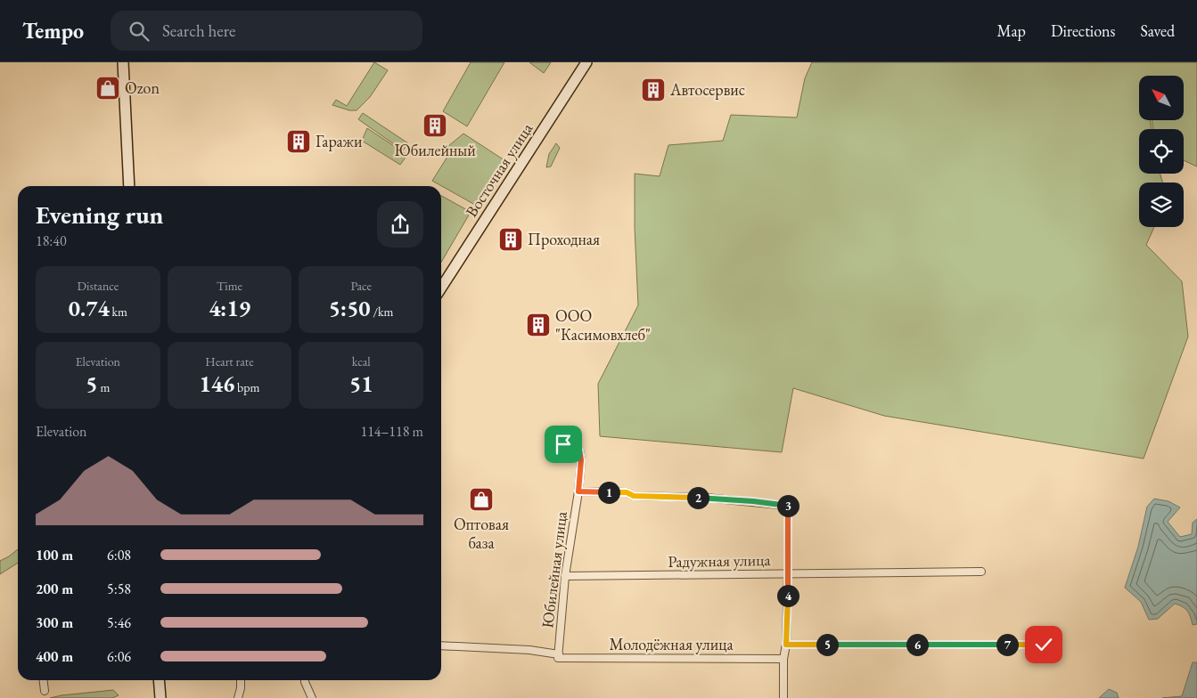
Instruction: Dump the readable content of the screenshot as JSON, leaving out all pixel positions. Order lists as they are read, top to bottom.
{
  "streets": {
    "main road": ["Восточная улица"],
    "street": ["Радужная улица", "Юбилейная улица", "Молодёжная улица"]
  },
  "crossings": [
    ["Радужная улица", "Юбилейная улица"],
    ["Юбилейная улица", "Молодёжная улица"]
  ],
  "places": {
    "shop": ["Ozon", "Оптовая база"],
    "building": [
      "Автосервис",
      "Юбилейный",
      "Гаражи",
      "Проходная",
      "ООО \"Касимовхлеб\""
    ]
  },
  "north": "top left",
  "page": {
    "header": "Tempo",
    "search": "Search here",
    "nav": ["Map", "Directions", "Saved"],
    "heading": ["Evening run", "18:40"],
    "stats": [
      ["Distance", "0.74 km"],
      ["Time", "4:19"],
      ["Pace", "5:50 /km"],
      ["Elevation", "5 m"],
      ["Heart rate", "146 bpm"],
      ["kcal", "51"]
    ],
    "chart": ["Elevation", "114–118 m"],
    "pins": [
      "1",
      "2",
      "3",
      "4",
      "5",
      "6",
      "7"
    ],
    "list": [
      {
        "name": "100 m",
        "note": "6:08"
      },
      {
        "name": "200 m",
        "note": "5:58"
      },
      {
        "name": "300 m",
        "note": "5:46"
      },
      {
        "name": "400 m",
        "note": "6:06"
      }
    ]
  }
}
